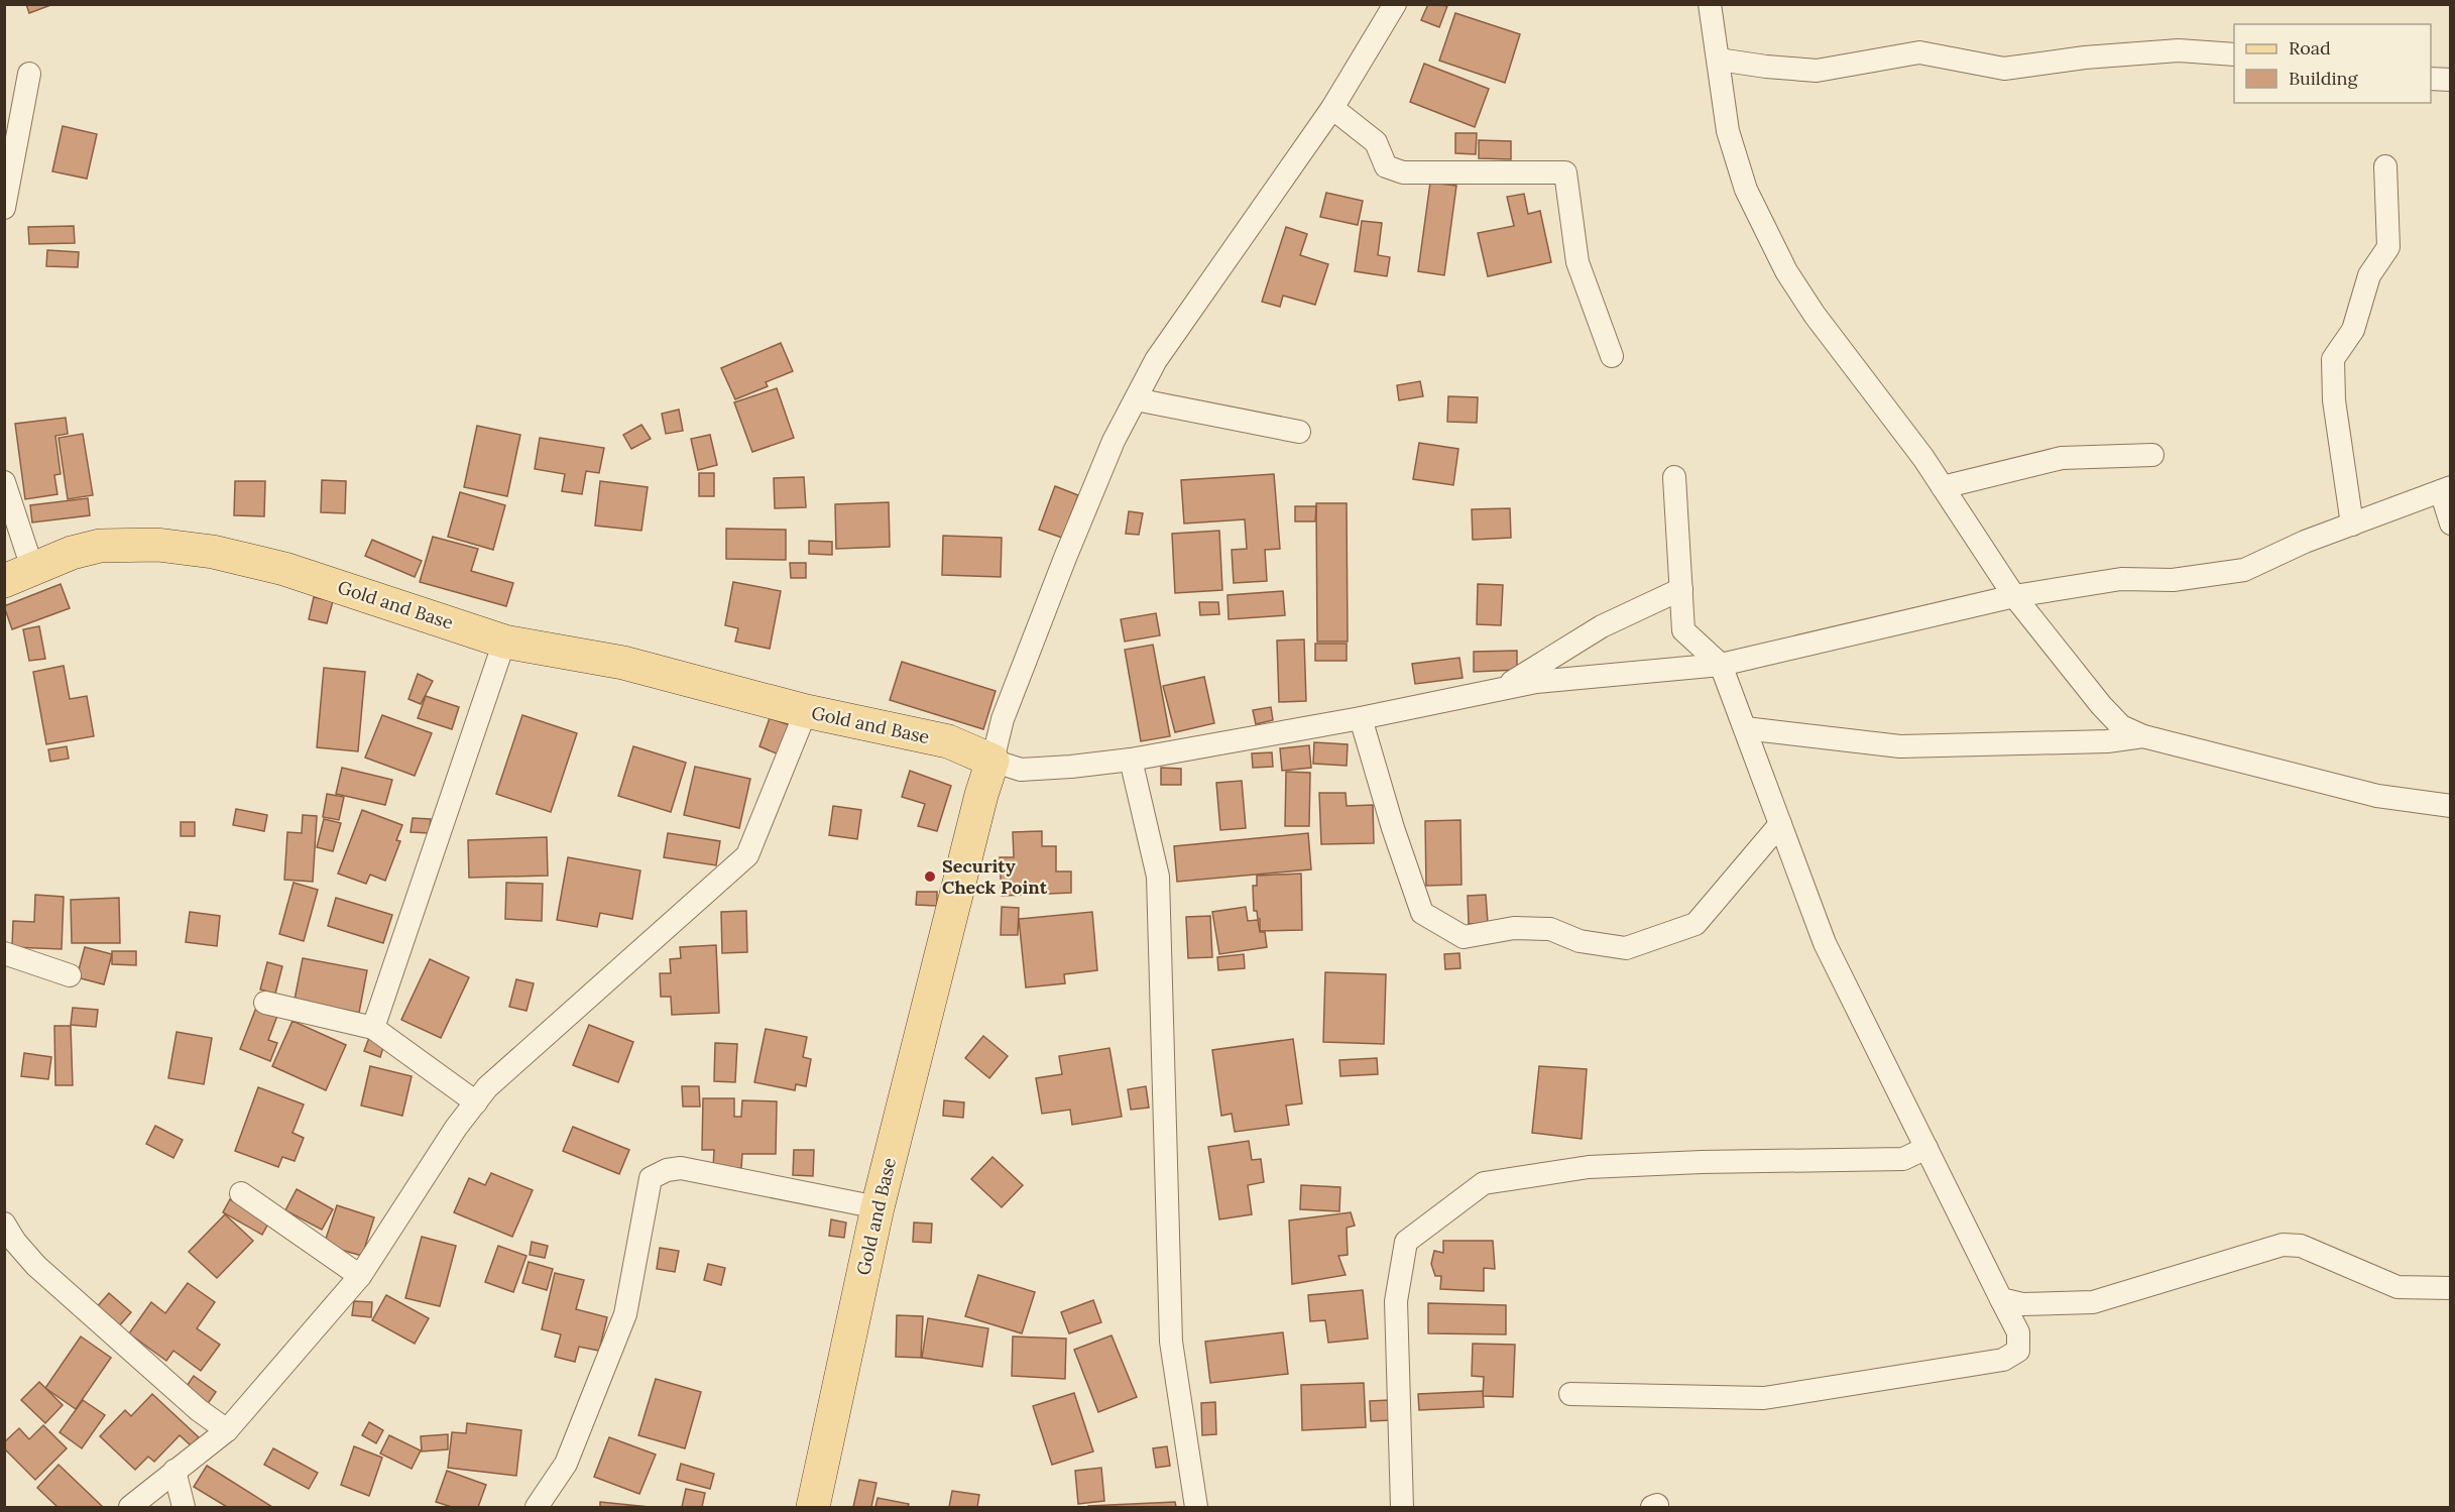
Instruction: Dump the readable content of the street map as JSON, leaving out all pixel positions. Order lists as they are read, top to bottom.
{
  "streets": {
    "main road": ["Gold and Base"]
  },
  "places": ["Security Check Point"],
  "legend": ["Road", "Building"]
}
